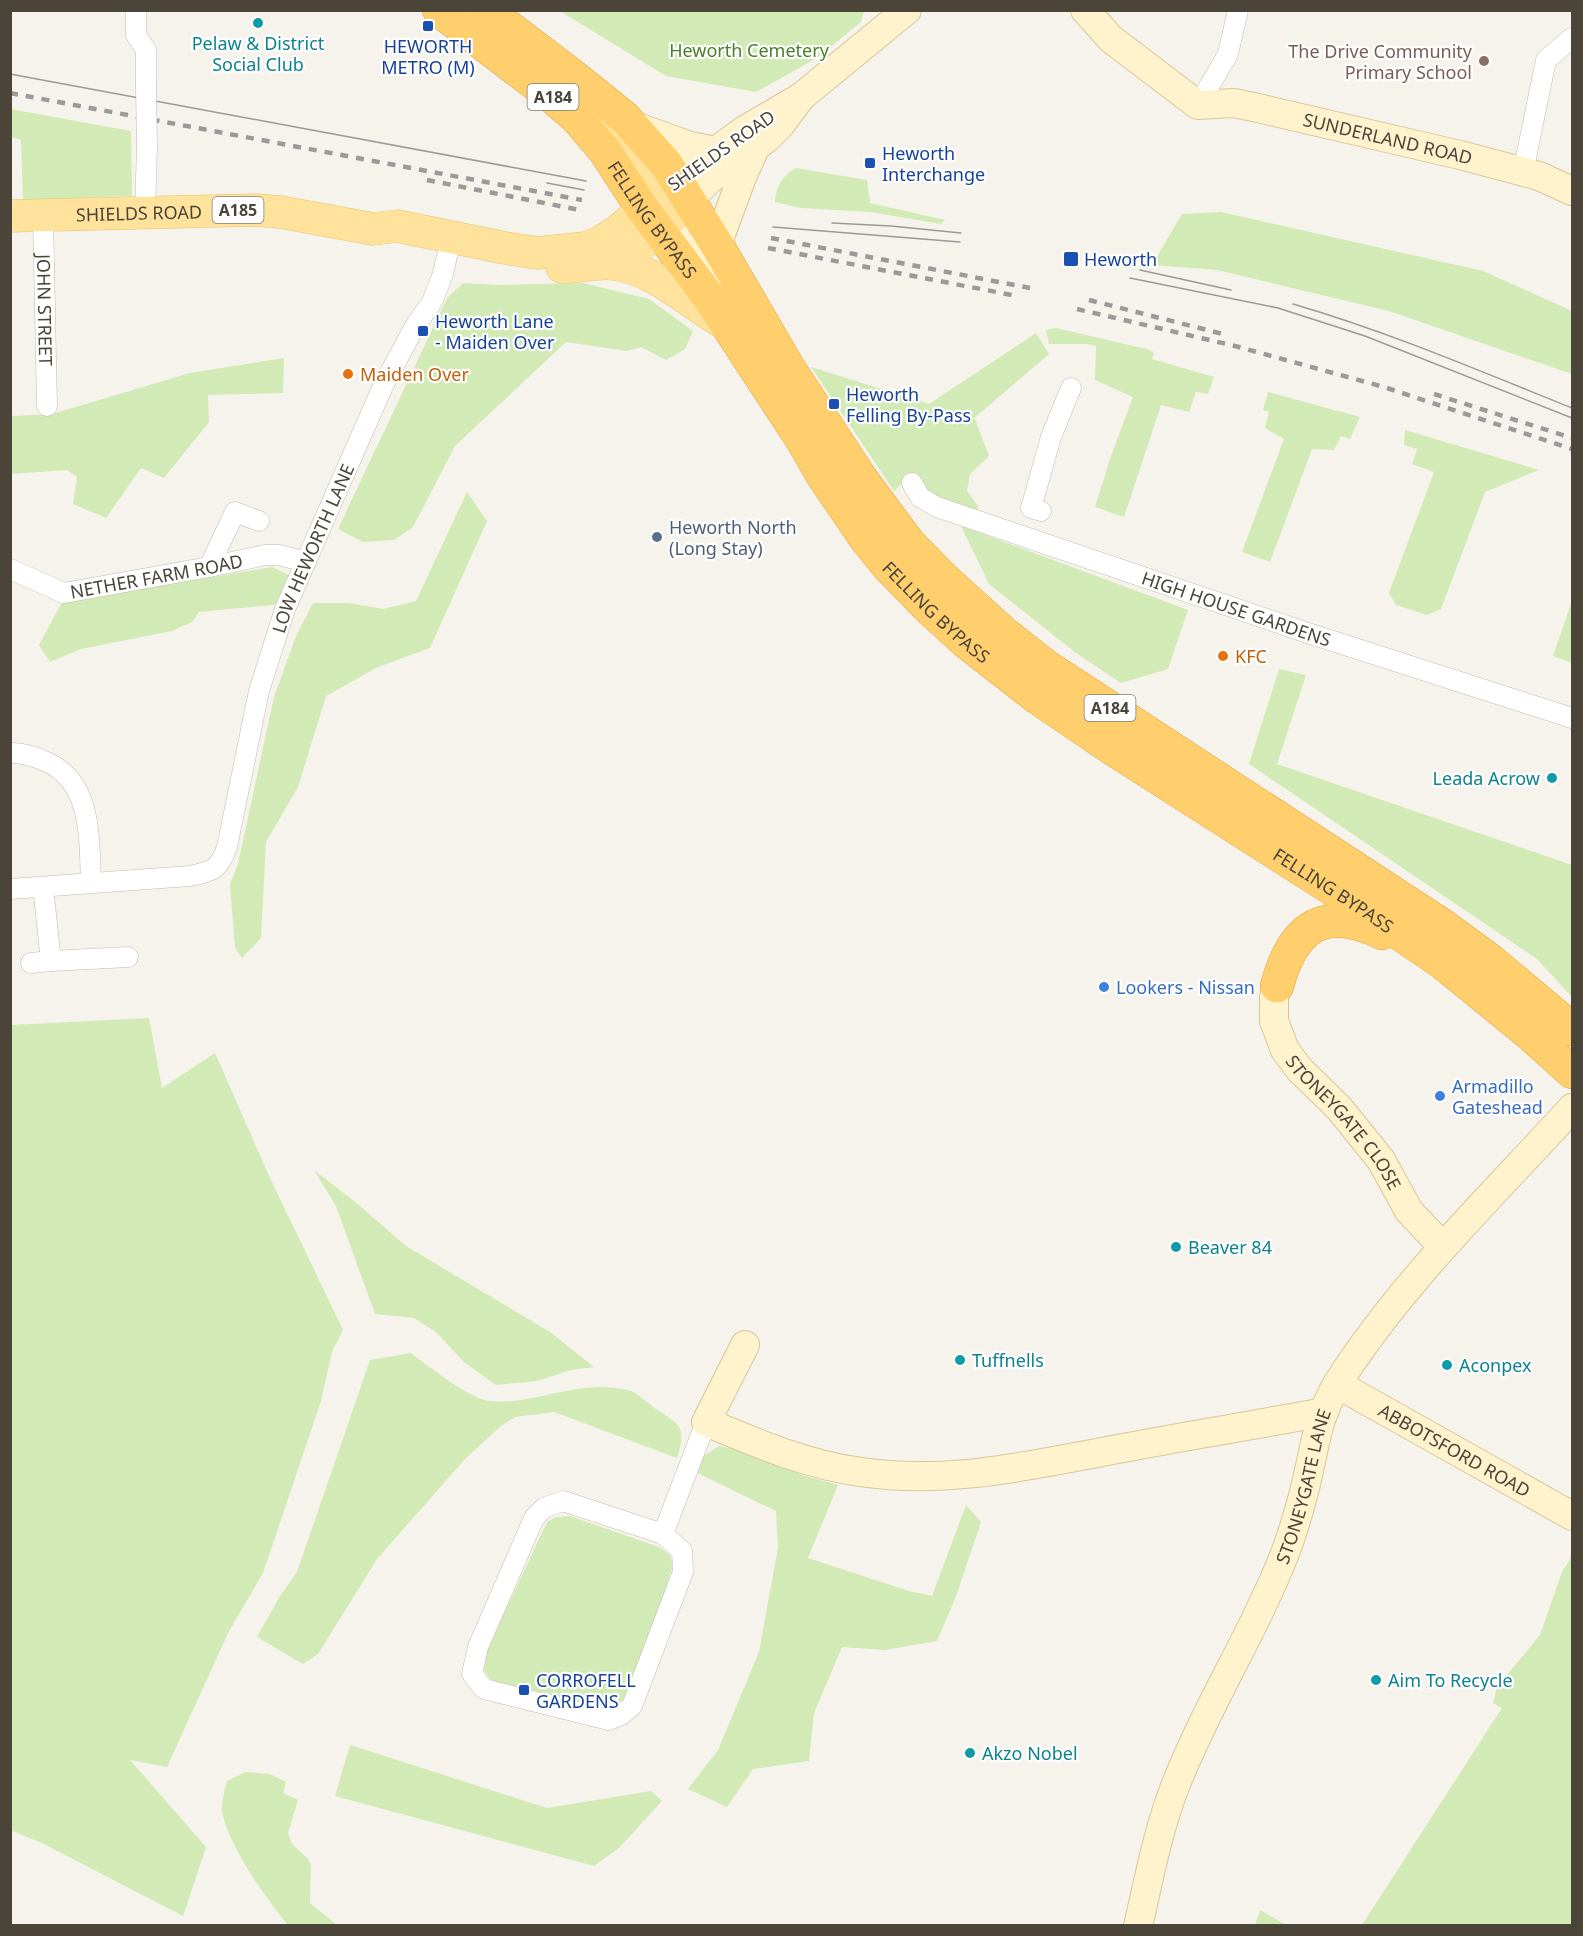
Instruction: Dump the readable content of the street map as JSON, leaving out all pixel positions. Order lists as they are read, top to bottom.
{
  "streets": {
    "highway": ["A184", "FELLING BYPASS"],
    "main road": ["SHIELDS ROAD", "A185"],
    "street": [
      "SUNDERLAND ROAD",
      "JOHN STREET",
      "LOW HEWORTH LANE",
      "NETHER FARM ROAD",
      "HIGH HOUSE GARDENS",
      "STONEYGATE CLOSE",
      "ABBOTSFORD ROAD",
      "STONEYGATE LANE"
    ]
  },
  "crossings": [
    ["SHIELDS ROAD", "A185"],
    ["SHIELDS ROAD", "FELLING BYPASS"],
    ["SHIELDS ROAD", "JOHN STREET"],
    ["SHIELDS ROAD", "LOW HEWORTH LANE"],
    ["A185", "FELLING BYPASS"],
    ["A185", "LOW HEWORTH LANE"],
    ["LOW HEWORTH LANE", "NETHER FARM ROAD"],
    ["STONEYGATE CLOSE", "STONEYGATE LANE"],
    ["ABBOTSFORD ROAD", "STONEYGATE LANE"]
  ],
  "parks": ["Heworth Cemetery"],
  "places": {
    "other": [
      "Pelaw & District Social Club",
      "The Drive Community Primary School",
      "Maiden Over",
      "Heworth North (Long Stay)",
      "KFC",
      "Leada Acrow",
      "Lookers - Nissan",
      "Armadillo Gateshead",
      "Beaver 84",
      "Tuffnells",
      "Aconpex",
      "Aim To Recycle",
      "Akzo Nobel"
    ],
    "transit": [
      "HEWORTH METRO (M)",
      "Heworth Interchange",
      "Heworth",
      "Heworth Lane - Maiden Over",
      "Heworth Felling By-Pass",
      "CORROFELL GARDENS"
    ]
  }
}
